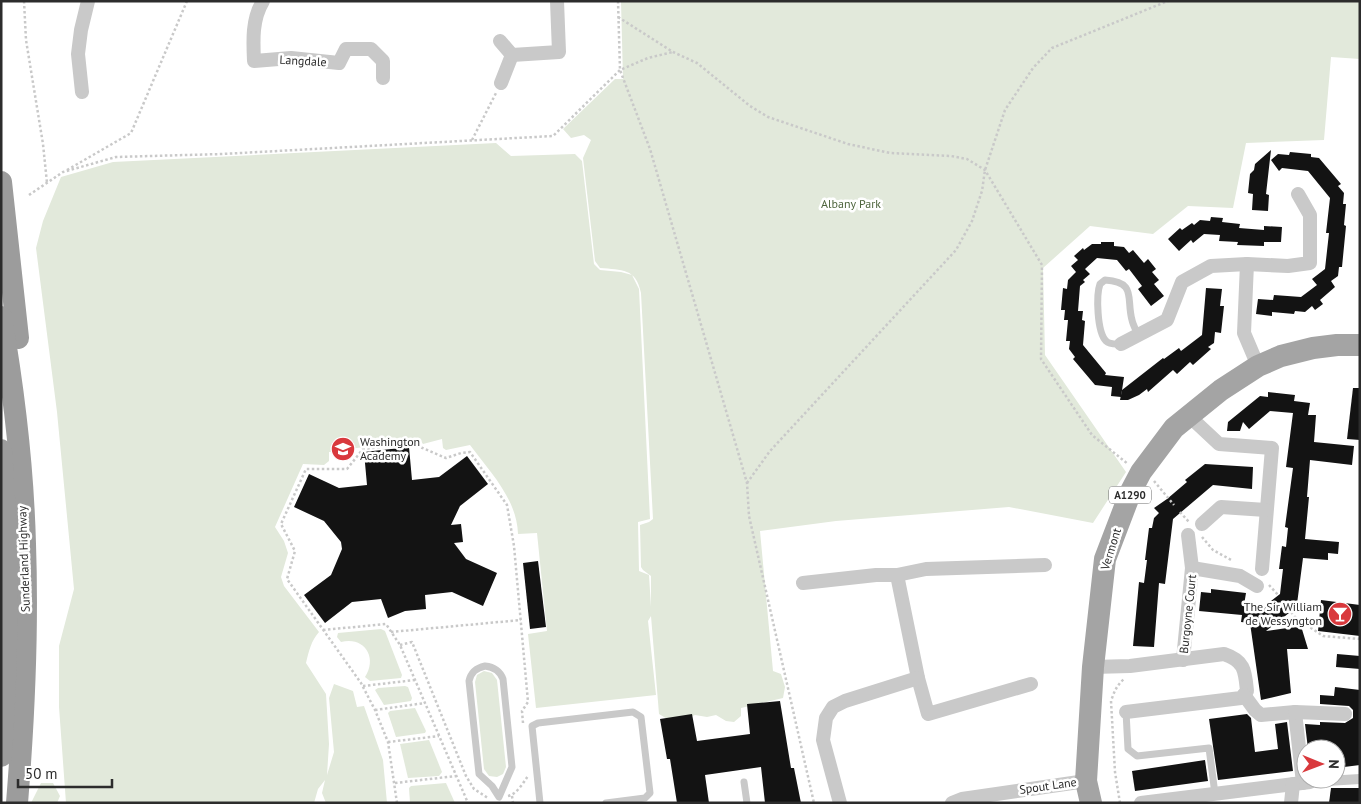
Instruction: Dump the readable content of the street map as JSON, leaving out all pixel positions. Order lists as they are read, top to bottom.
{
  "streets": {
    "highway": ["Sunderland Highway"],
    "main road": ["A1290", "Vermont"],
    "street": ["Langdale", "Burgoyne Court", "Spout Lane"]
  },
  "crossings": [
    ["Vermont", "Spout Lane"]
  ],
  "parks": ["Albany Park"],
  "places": {
    "school or university": ["Washington Academy"],
    "bar": ["The Sir William de Wessyngton"]
  },
  "scale_bar": "50 m",
  "north": "right"
}
